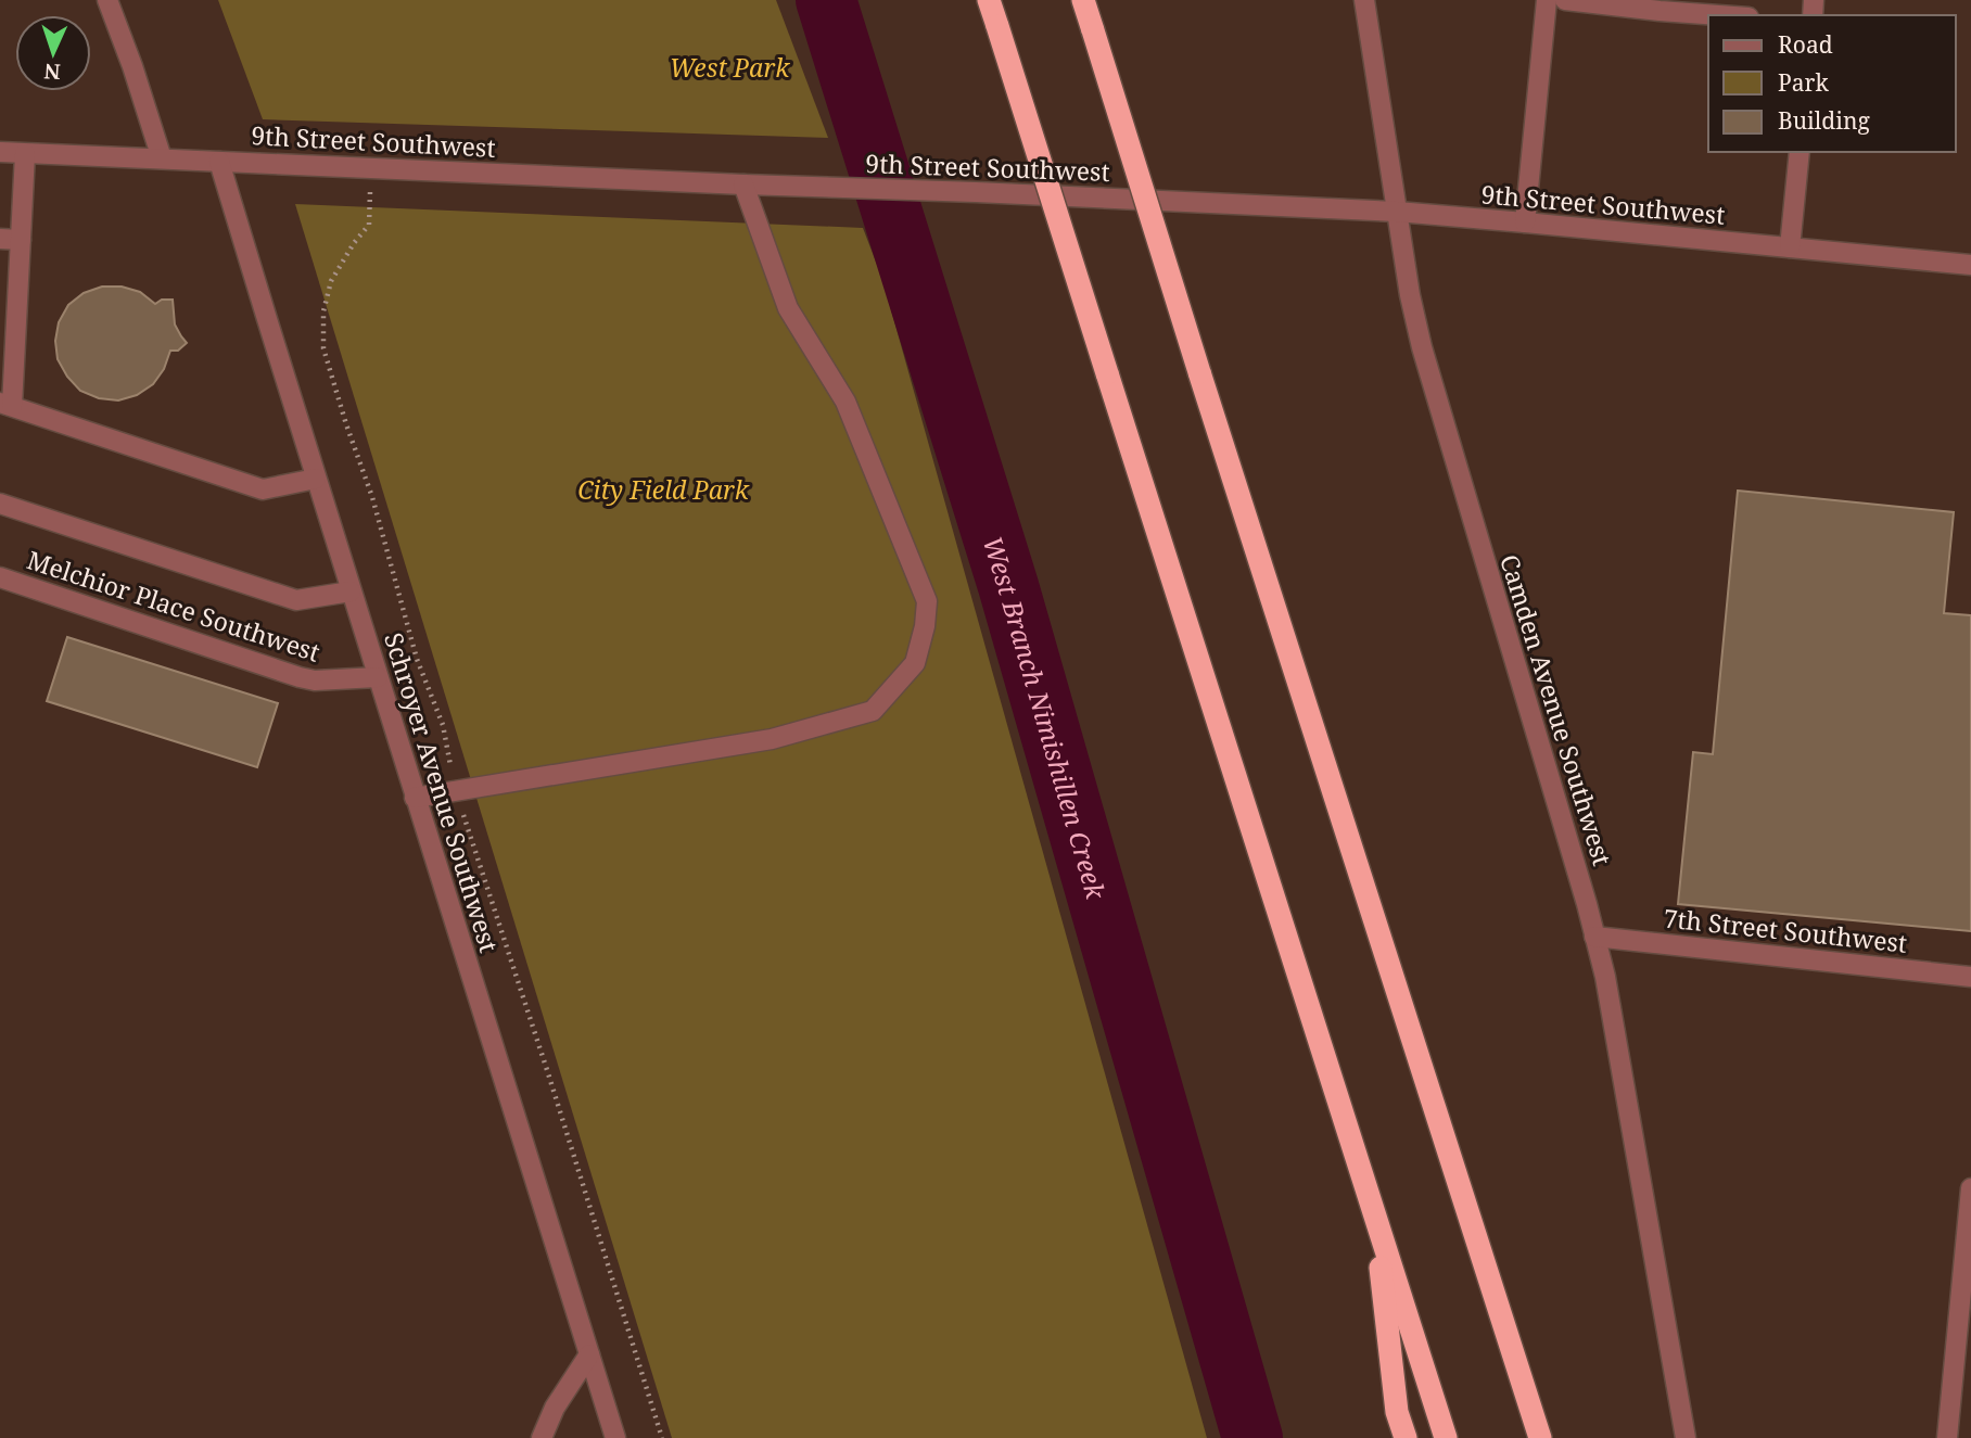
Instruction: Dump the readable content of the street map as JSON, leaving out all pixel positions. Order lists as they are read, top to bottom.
{
  "streets": {
    "street": [
      "9th Street Southwest",
      "Melchior Place Southwest",
      "Camden Avenue Southwest",
      "Schroyer Avenue Southwest",
      "7th Street Southwest"
    ]
  },
  "crossings": [
    ["9th Street Southwest", "Camden Avenue Southwest"],
    ["9th Street Southwest", "Schroyer Avenue Southwest"],
    ["Melchior Place Southwest", "Schroyer Avenue Southwest"],
    ["Camden Avenue Southwest", "7th Street Southwest"]
  ],
  "water": ["West Branch Nimishillen Creek"],
  "parks": ["West Park", "City Field Park"],
  "legend": ["Road", "Park", "Building"],
  "north": "bottom"
}
